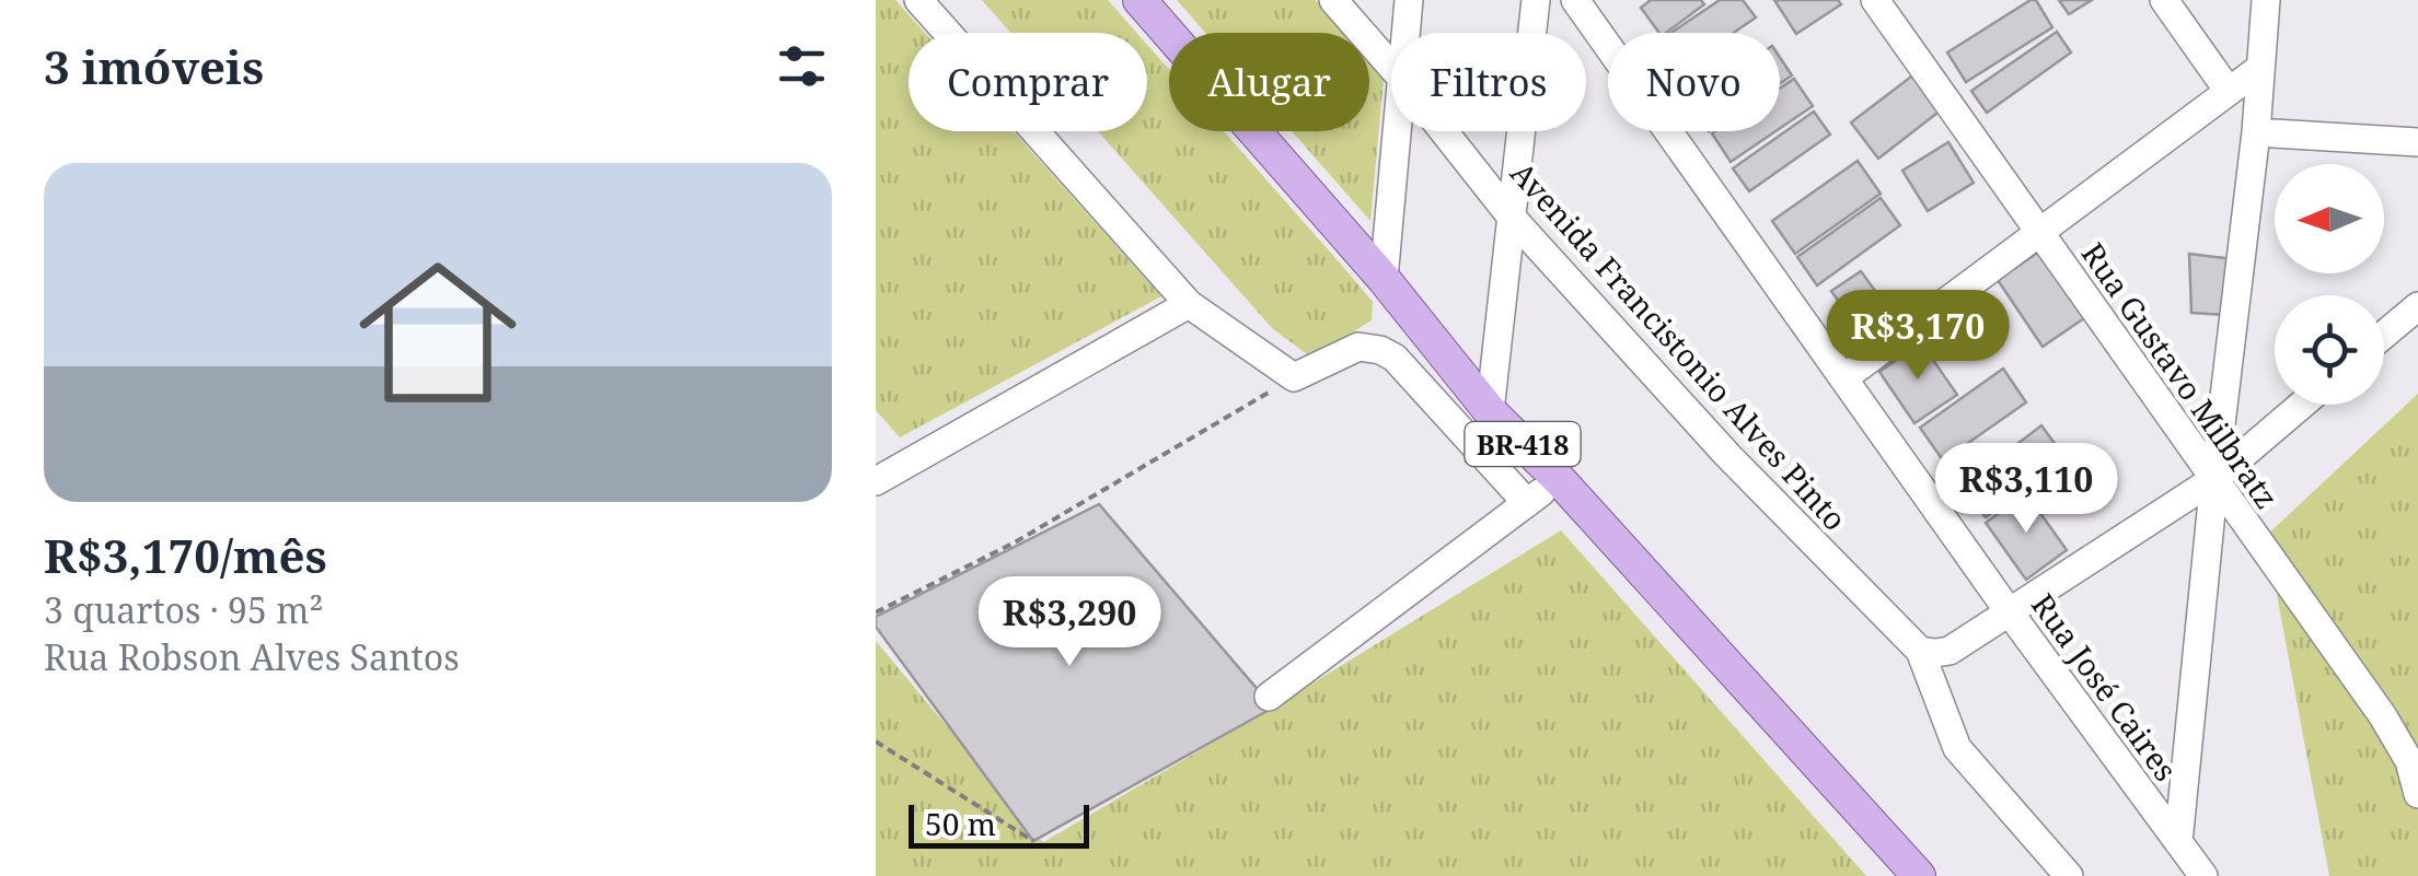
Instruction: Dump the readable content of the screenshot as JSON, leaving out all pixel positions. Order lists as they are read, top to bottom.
{
  "streets": {
    "main road": ["BR-418"],
    "street": ["Avenida Francistonio Alves Pinto", "Rua Gustavo Milbratz", "Rua José Caires"]
  },
  "scale_bar": "50 m",
  "north": "left",
  "page": {
    "heading": "3 imóveis",
    "chip": [
      "Comprar",
      "Alugar",
      "Filtros",
      "Novo"
    ],
    "list": [
      {
        "name": "R$3,170/mês",
        "note": "3 quartos · 95 m² · Rua Robson Alves Santos"
      }
    ],
    "price": ["R$3,170", "R$3,110", "R$3,290"],
    "scale": "50 m"
  }
}
